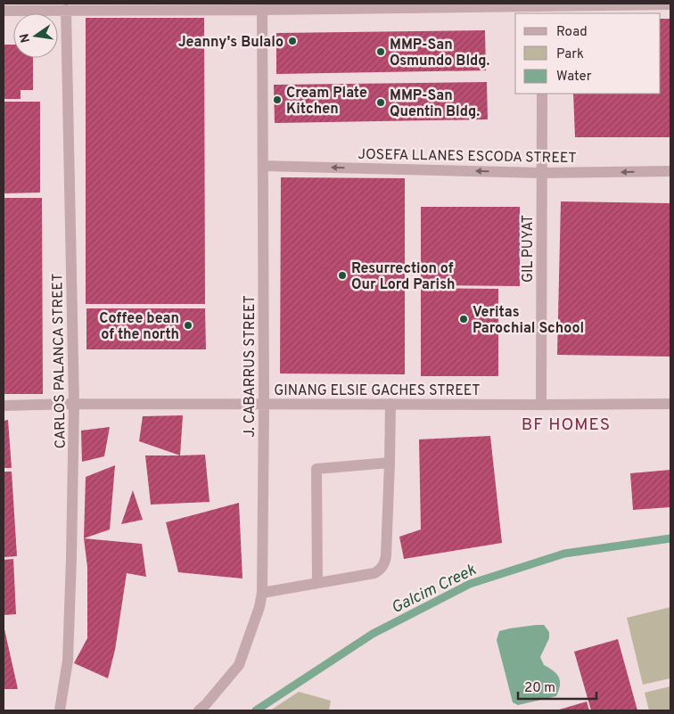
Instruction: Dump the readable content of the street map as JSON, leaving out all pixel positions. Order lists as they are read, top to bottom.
{
  "streets": {
    "street": [
      "JOSEFA LLANES ESCODA STREET",
      "GIL PUYAT",
      "CARLOS PALANCA STREET",
      "J. CABARRUS STREET",
      "GINANG ELSIE GACHES STREET"
    ]
  },
  "crossings": [
    ["JOSEFA LLANES ESCODA STREET", "GIL PUYAT"],
    ["JOSEFA LLANES ESCODA STREET", "J. CABARRUS STREET"],
    ["GIL PUYAT", "GINANG ELSIE GACHES STREET"],
    ["CARLOS PALANCA STREET", "GINANG ELSIE GACHES STREET"],
    ["J. CABARRUS STREET", "GINANG ELSIE GACHES STREET"]
  ],
  "one_way": ["JOSEFA LLANES ESCODA STREET"],
  "districts": ["BF HOMES"],
  "water": ["Galcim Creek"],
  "places": [
    "Jeanny's Bulalo",
    "MMP-San Osmundo Bldg.",
    "Cream Plate Kitchen",
    "MMP-San Quentin Bldg.",
    "Resurrection of Our Lord Parish",
    "Veritas Parochial School",
    "Coffee bean of the north"
  ],
  "legend": ["Road", "Park", "Water"],
  "scale_bar": "20 m",
  "north": "left"
}
